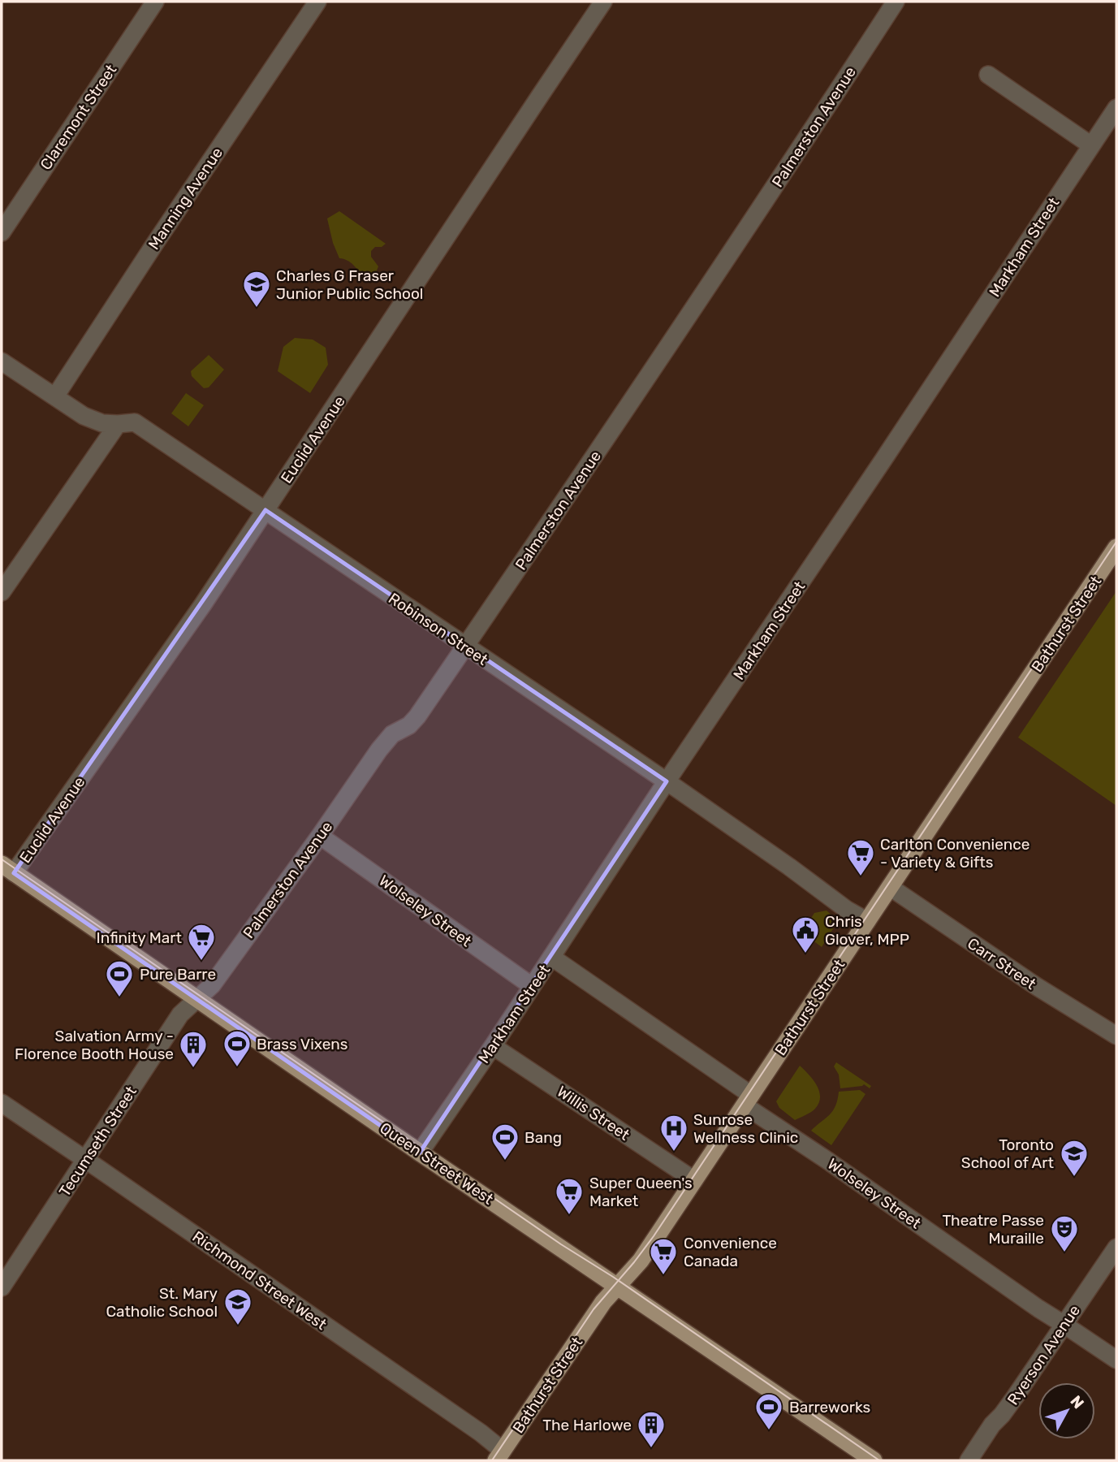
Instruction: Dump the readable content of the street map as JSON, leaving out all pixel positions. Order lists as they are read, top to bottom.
{
  "streets": {
    "main road": ["Bathurst Street", "Queen Street West"],
    "street": [
      "Claremont Street",
      "Palmerston Avenue",
      "Manning Avenue",
      "Markham Street",
      "Euclid Avenue",
      "Robinson Street",
      "Wolseley Street",
      "Carr Street",
      "Willis Street",
      "Tecumseth Street",
      "Richmond Street West",
      "Ryerson Avenue"
    ]
  },
  "crossings": [
    ["Palmerston Avenue", "Robinson Street"],
    ["Palmerston Avenue", "Wolseley Street"],
    ["Palmerston Avenue", "Tecumseth Street"],
    ["Palmerston Avenue", "Queen Street West"],
    ["Manning Avenue", "Robinson Street"],
    ["Markham Street", "Robinson Street"],
    ["Markham Street", "Wolseley Street"],
    ["Markham Street", "Willis Street"],
    ["Markham Street", "Queen Street West"],
    ["Euclid Avenue", "Robinson Street"],
    ["Euclid Avenue", "Queen Street West"],
    ["Bathurst Street", "Robinson Street"],
    ["Bathurst Street", "Wolseley Street"],
    ["Bathurst Street", "Carr Street"],
    ["Bathurst Street", "Willis Street"],
    ["Bathurst Street", "Queen Street West"],
    ["Bathurst Street", "Richmond Street West"],
    ["Wolseley Street", "Ryerson Avenue"],
    ["Tecumseth Street", "Queen Street West"],
    ["Tecumseth Street", "Richmond Street West"]
  ],
  "places": {
    "school or university": ["Charles G Fraser Junior Public School", "Toronto School of Art", "St. Mary Catholic School"],
    "supermarket": [
      "Carlton Convenience - Variety & Gifts",
      "Infinity Mart",
      "Super Queen's Market",
      "Convenience Canada"
    ],
    "public building": ["Chris Glover, MPP"],
    "sports": [
      "Pure Barre",
      "Brass Vixens",
      "Bang",
      "Barreworks"
    ],
    "building": ["Salvation Army - Florence Booth House", "The Harlowe"],
    "hospital": ["Sunrose Wellness Clinic"],
    "theatre": ["Theatre Passe Muraille"]
  },
  "north": "top right"
}
